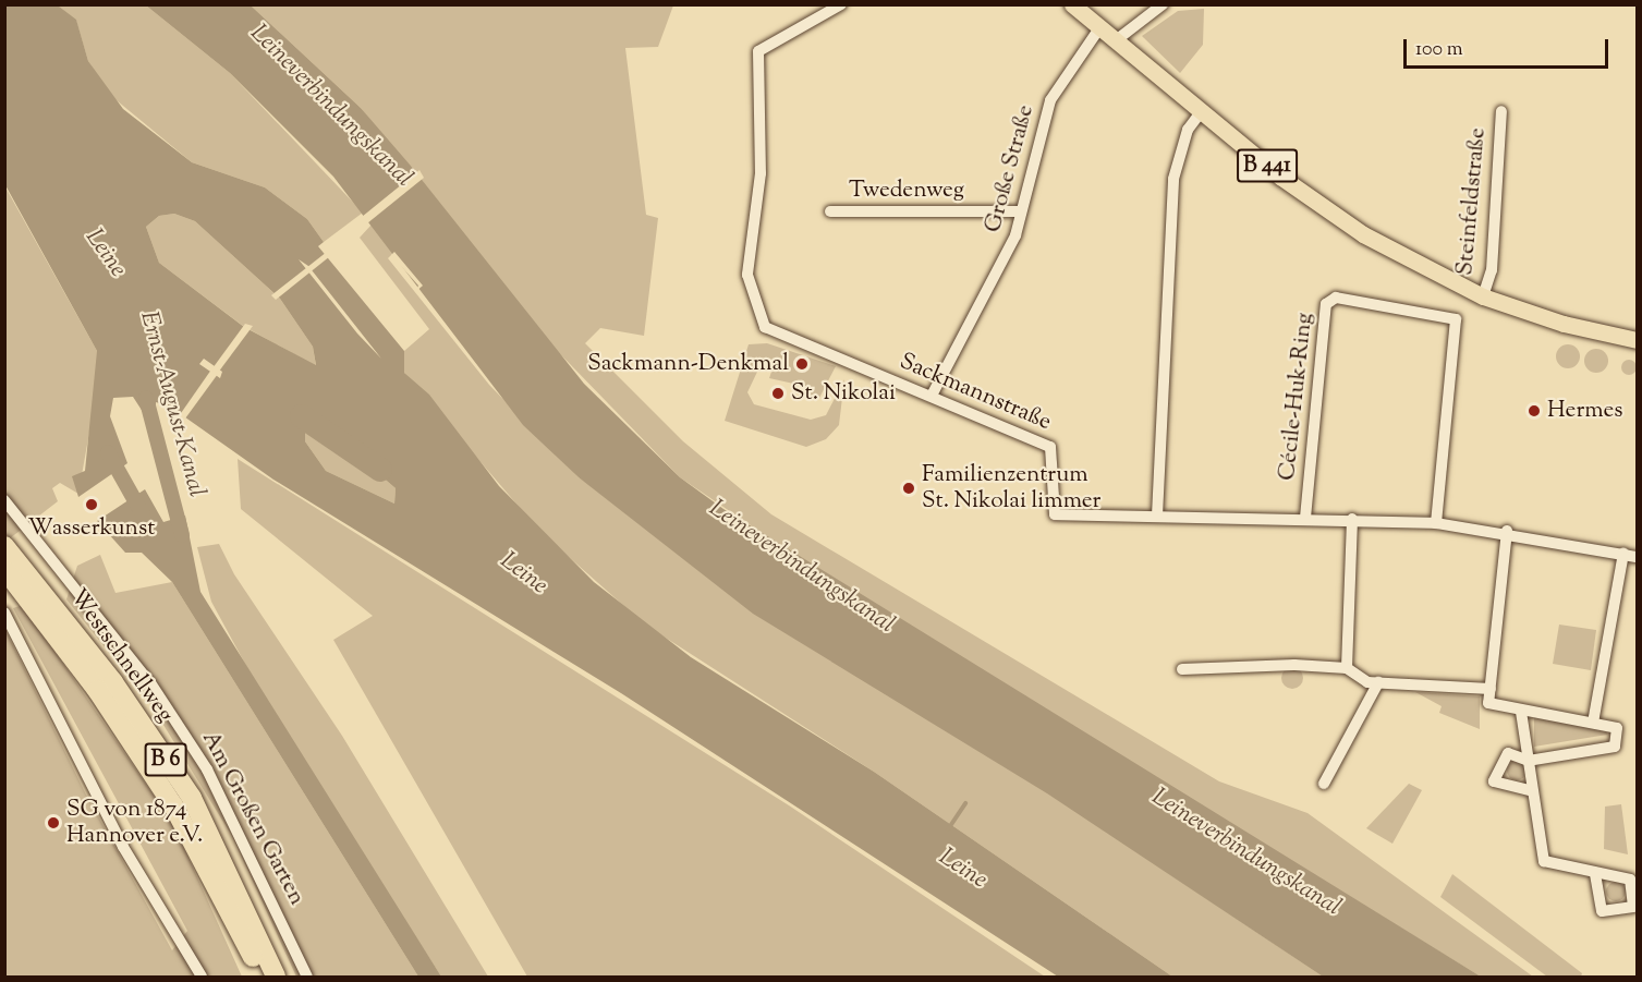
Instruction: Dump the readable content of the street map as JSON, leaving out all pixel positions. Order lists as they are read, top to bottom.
{
  "streets": {
    "highway": ["Westschnellweg", "B 6"],
    "main road": ["B 441"],
    "street": [
      "Große Straße",
      "Twedenweg",
      "Steinfeldstraße",
      "Sackmannstraße",
      "Cécile-Huk-Ring",
      "Am Großen Garten"
    ]
  },
  "crossings": [
    ["B 441", "Große Straße"],
    ["B 441", "Steinfeldstraße"],
    ["Große Straße", "Twedenweg"],
    ["Große Straße", "Sackmannstraße"]
  ],
  "water": ["Leineverbindungskanal", "Leine", "Ernst-August-Kanal"],
  "places": [
    "Sackmann-Denkmal",
    "St. Nikolai",
    "Hermes",
    "Familienzentrum St. Nikolai limmer",
    "Wasserkunst",
    "SG von 1874 Hannover e.V."
  ],
  "scale_bar": "100 m"
}
